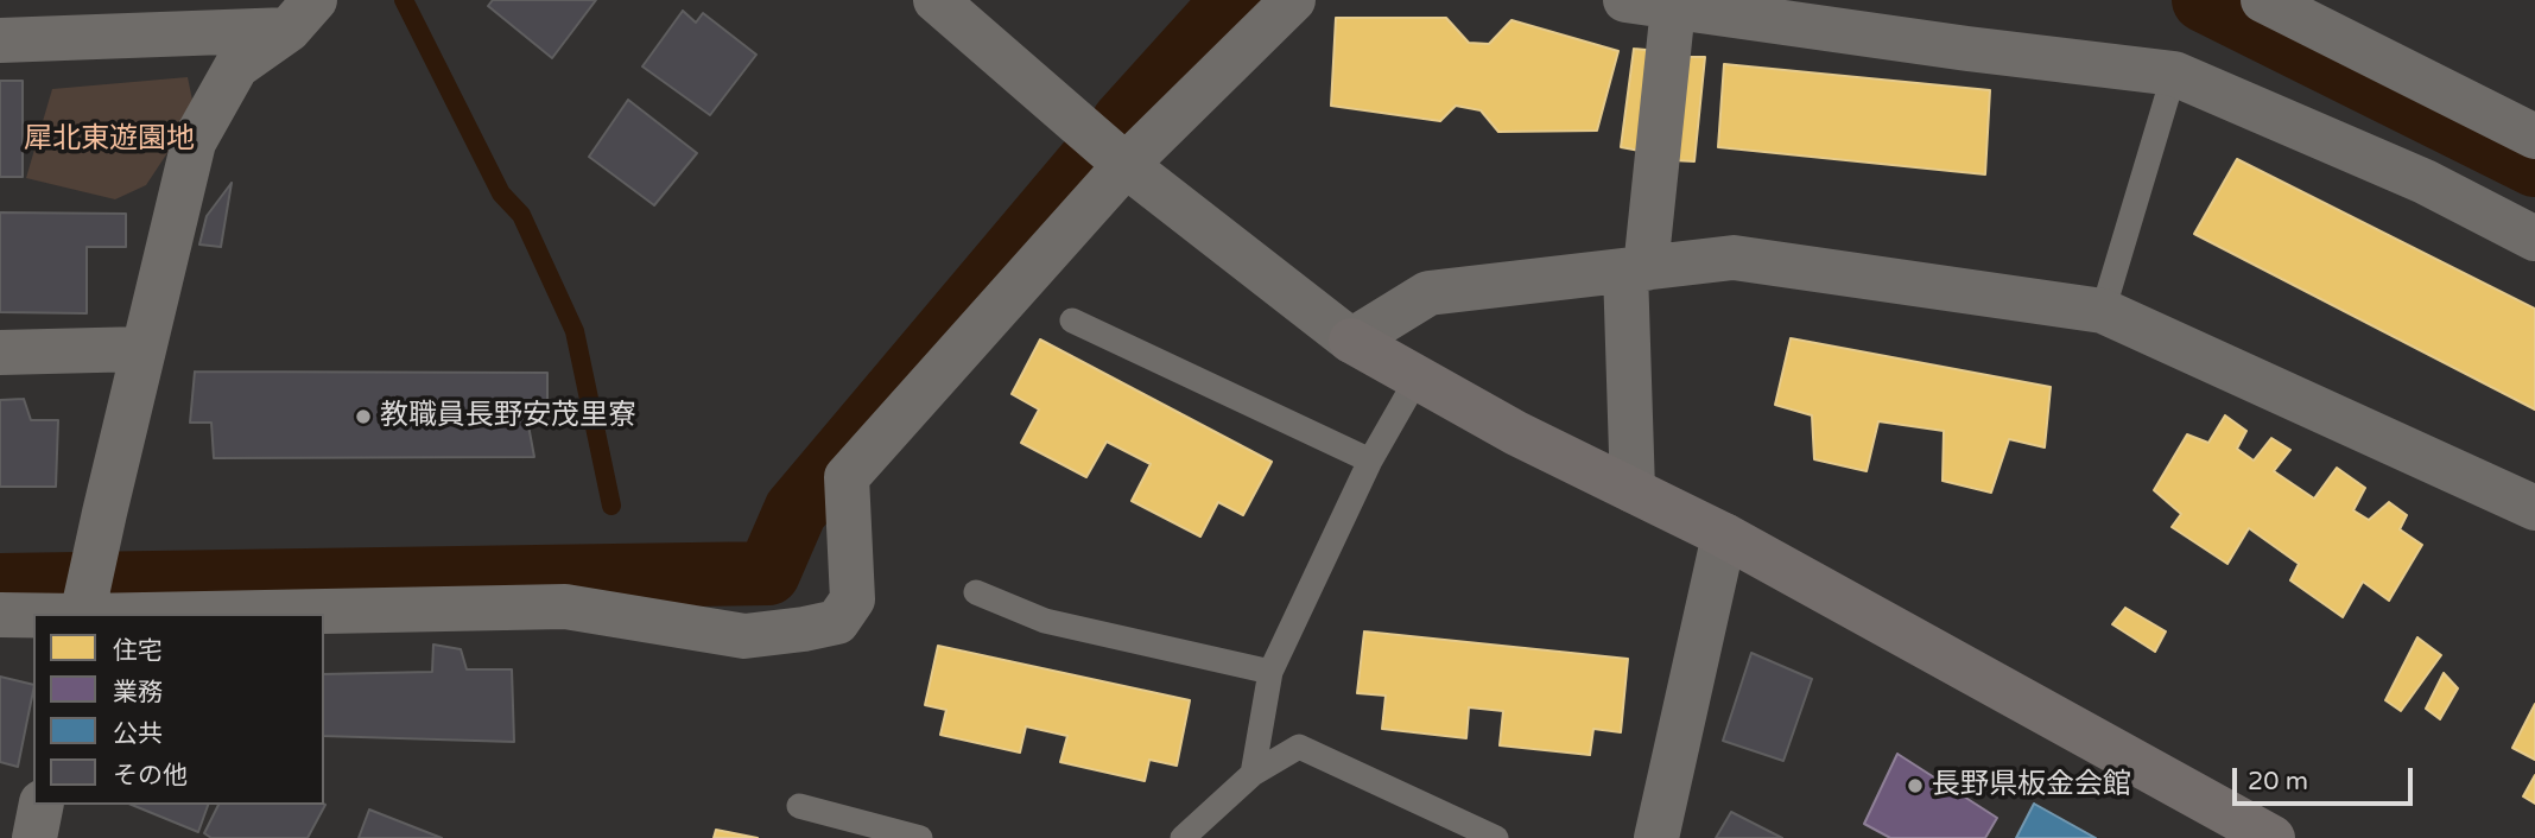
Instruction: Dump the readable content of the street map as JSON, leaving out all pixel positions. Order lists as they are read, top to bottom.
{
  "parks": ["犀北東遊園地"],
  "places": ["教職員長野安茂里寮", "長野県板金会館"],
  "legend": [
    "住宅",
    "業務",
    "公共",
    "その他"
  ],
  "scale_bar": "20 m"
}
